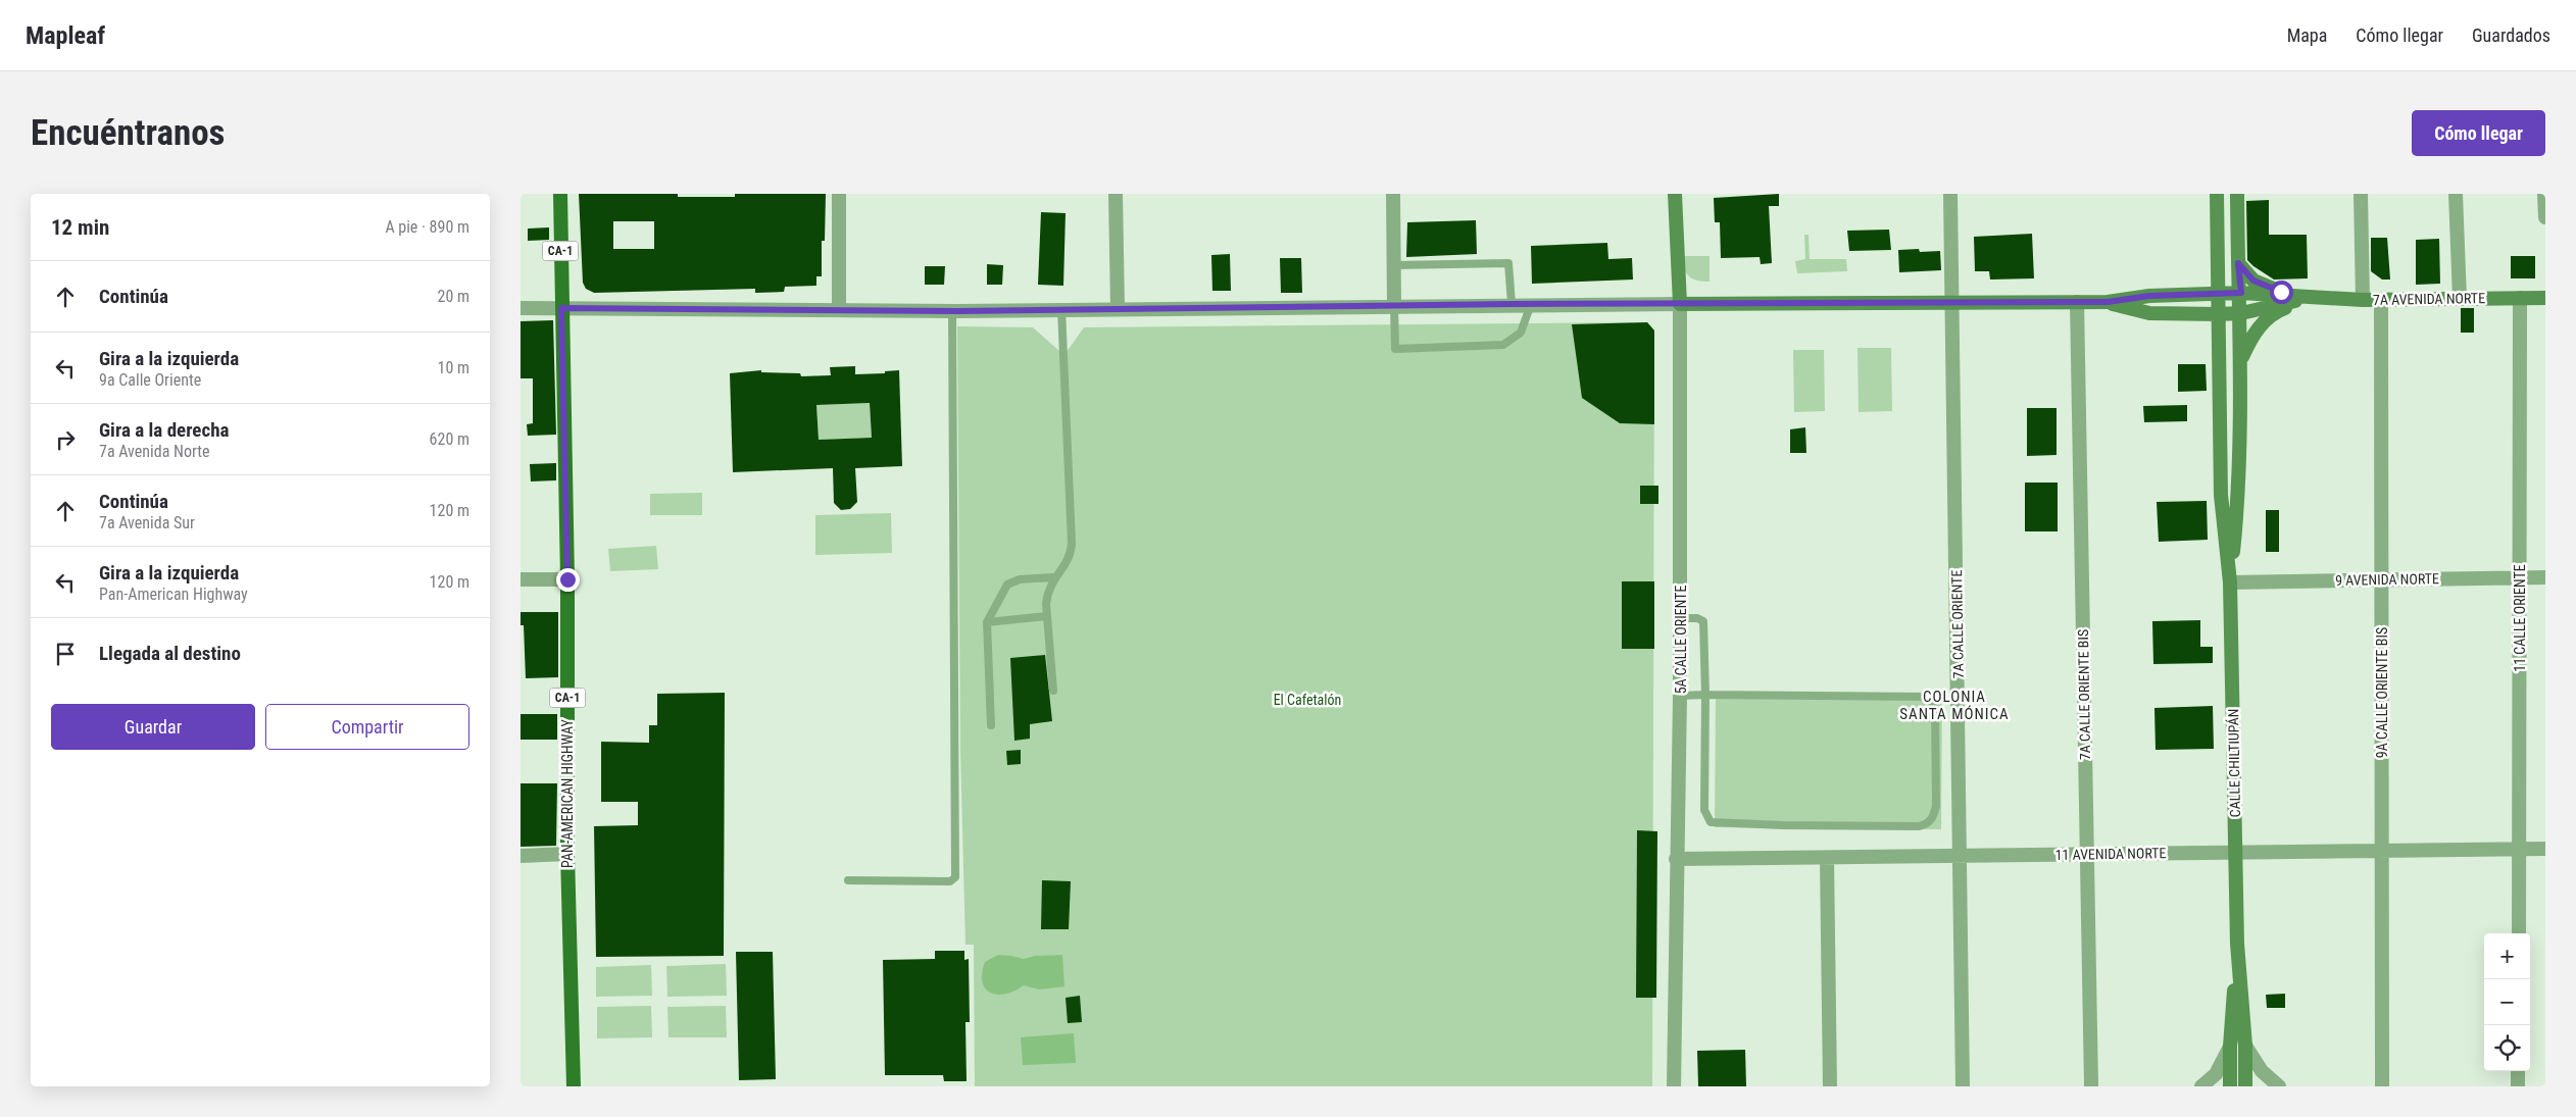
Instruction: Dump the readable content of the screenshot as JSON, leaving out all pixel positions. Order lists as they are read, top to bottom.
{
  "streets": {
    "main road": [
      "CA-1",
      "7A AVENIDA NORTE",
      "5A CALLE ORIENTE",
      "CALLE CHILTIUPÁN",
      "PAN-AMERICAN HIGHWAY"
    ],
    "street": [
      "9 AVENIDA NORTE",
      "11 CALLE ORIENTE",
      "7A CALLE ORIENTE",
      "9A CALLE ORIENTE BIS",
      "7A CALLE ORIENTE BIS",
      "11 AVENIDA NORTE"
    ]
  },
  "crossings": [
    ["7A AVENIDA NORTE", "11 CALLE ORIENTE"],
    ["7A AVENIDA NORTE", "7A CALLE ORIENTE"],
    ["7A AVENIDA NORTE", "5A CALLE ORIENTE"],
    ["7A AVENIDA NORTE", "9A CALLE ORIENTE BIS"],
    ["7A AVENIDA NORTE", "7A CALLE ORIENTE BIS"],
    ["7A AVENIDA NORTE", "CALLE CHILTIUPÁN"],
    ["7A AVENIDA NORTE", "PAN-AMERICAN HIGHWAY"],
    ["9 AVENIDA NORTE", "11 CALLE ORIENTE"],
    ["9 AVENIDA NORTE", "9A CALLE ORIENTE BIS"],
    ["9 AVENIDA NORTE", "CALLE CHILTIUPÁN"],
    ["11 CALLE ORIENTE", "11 AVENIDA NORTE"],
    ["7A CALLE ORIENTE", "11 AVENIDA NORTE"],
    ["5A CALLE ORIENTE", "11 AVENIDA NORTE"],
    ["9A CALLE ORIENTE BIS", "11 AVENIDA NORTE"],
    ["7A CALLE ORIENTE BIS", "11 AVENIDA NORTE"],
    ["CALLE CHILTIUPÁN", "11 AVENIDA NORTE"]
  ],
  "districts": ["COLONIA SANTA MÓNICA"],
  "parks": ["El Cafetalón"],
  "page": {
    "header": "Mapleaf",
    "nav": ["Mapa", "Cómo llegar", "Guardados"],
    "buttons": [
      "Cómo llegar",
      ["Guardar", "Compartir"]
    ],
    "title": "Encuéntranos",
    "heading": ["12 min", "A pie · 890 m"],
    "list": [
      ["Continúa", "20 m"],
      ["Gira a la izquierda", "9a Calle Oriente", "10 m"],
      ["Gira a la derecha", "7a Avenida Norte", "620 m"],
      ["Continúa", "7a Avenida Sur", "120 m"],
      ["Gira a la izquierda", "Pan-American Highway", "120 m"],
      "Llegada al destino"
    ],
    "map_buttons": ["+", "−"]
  }
}
